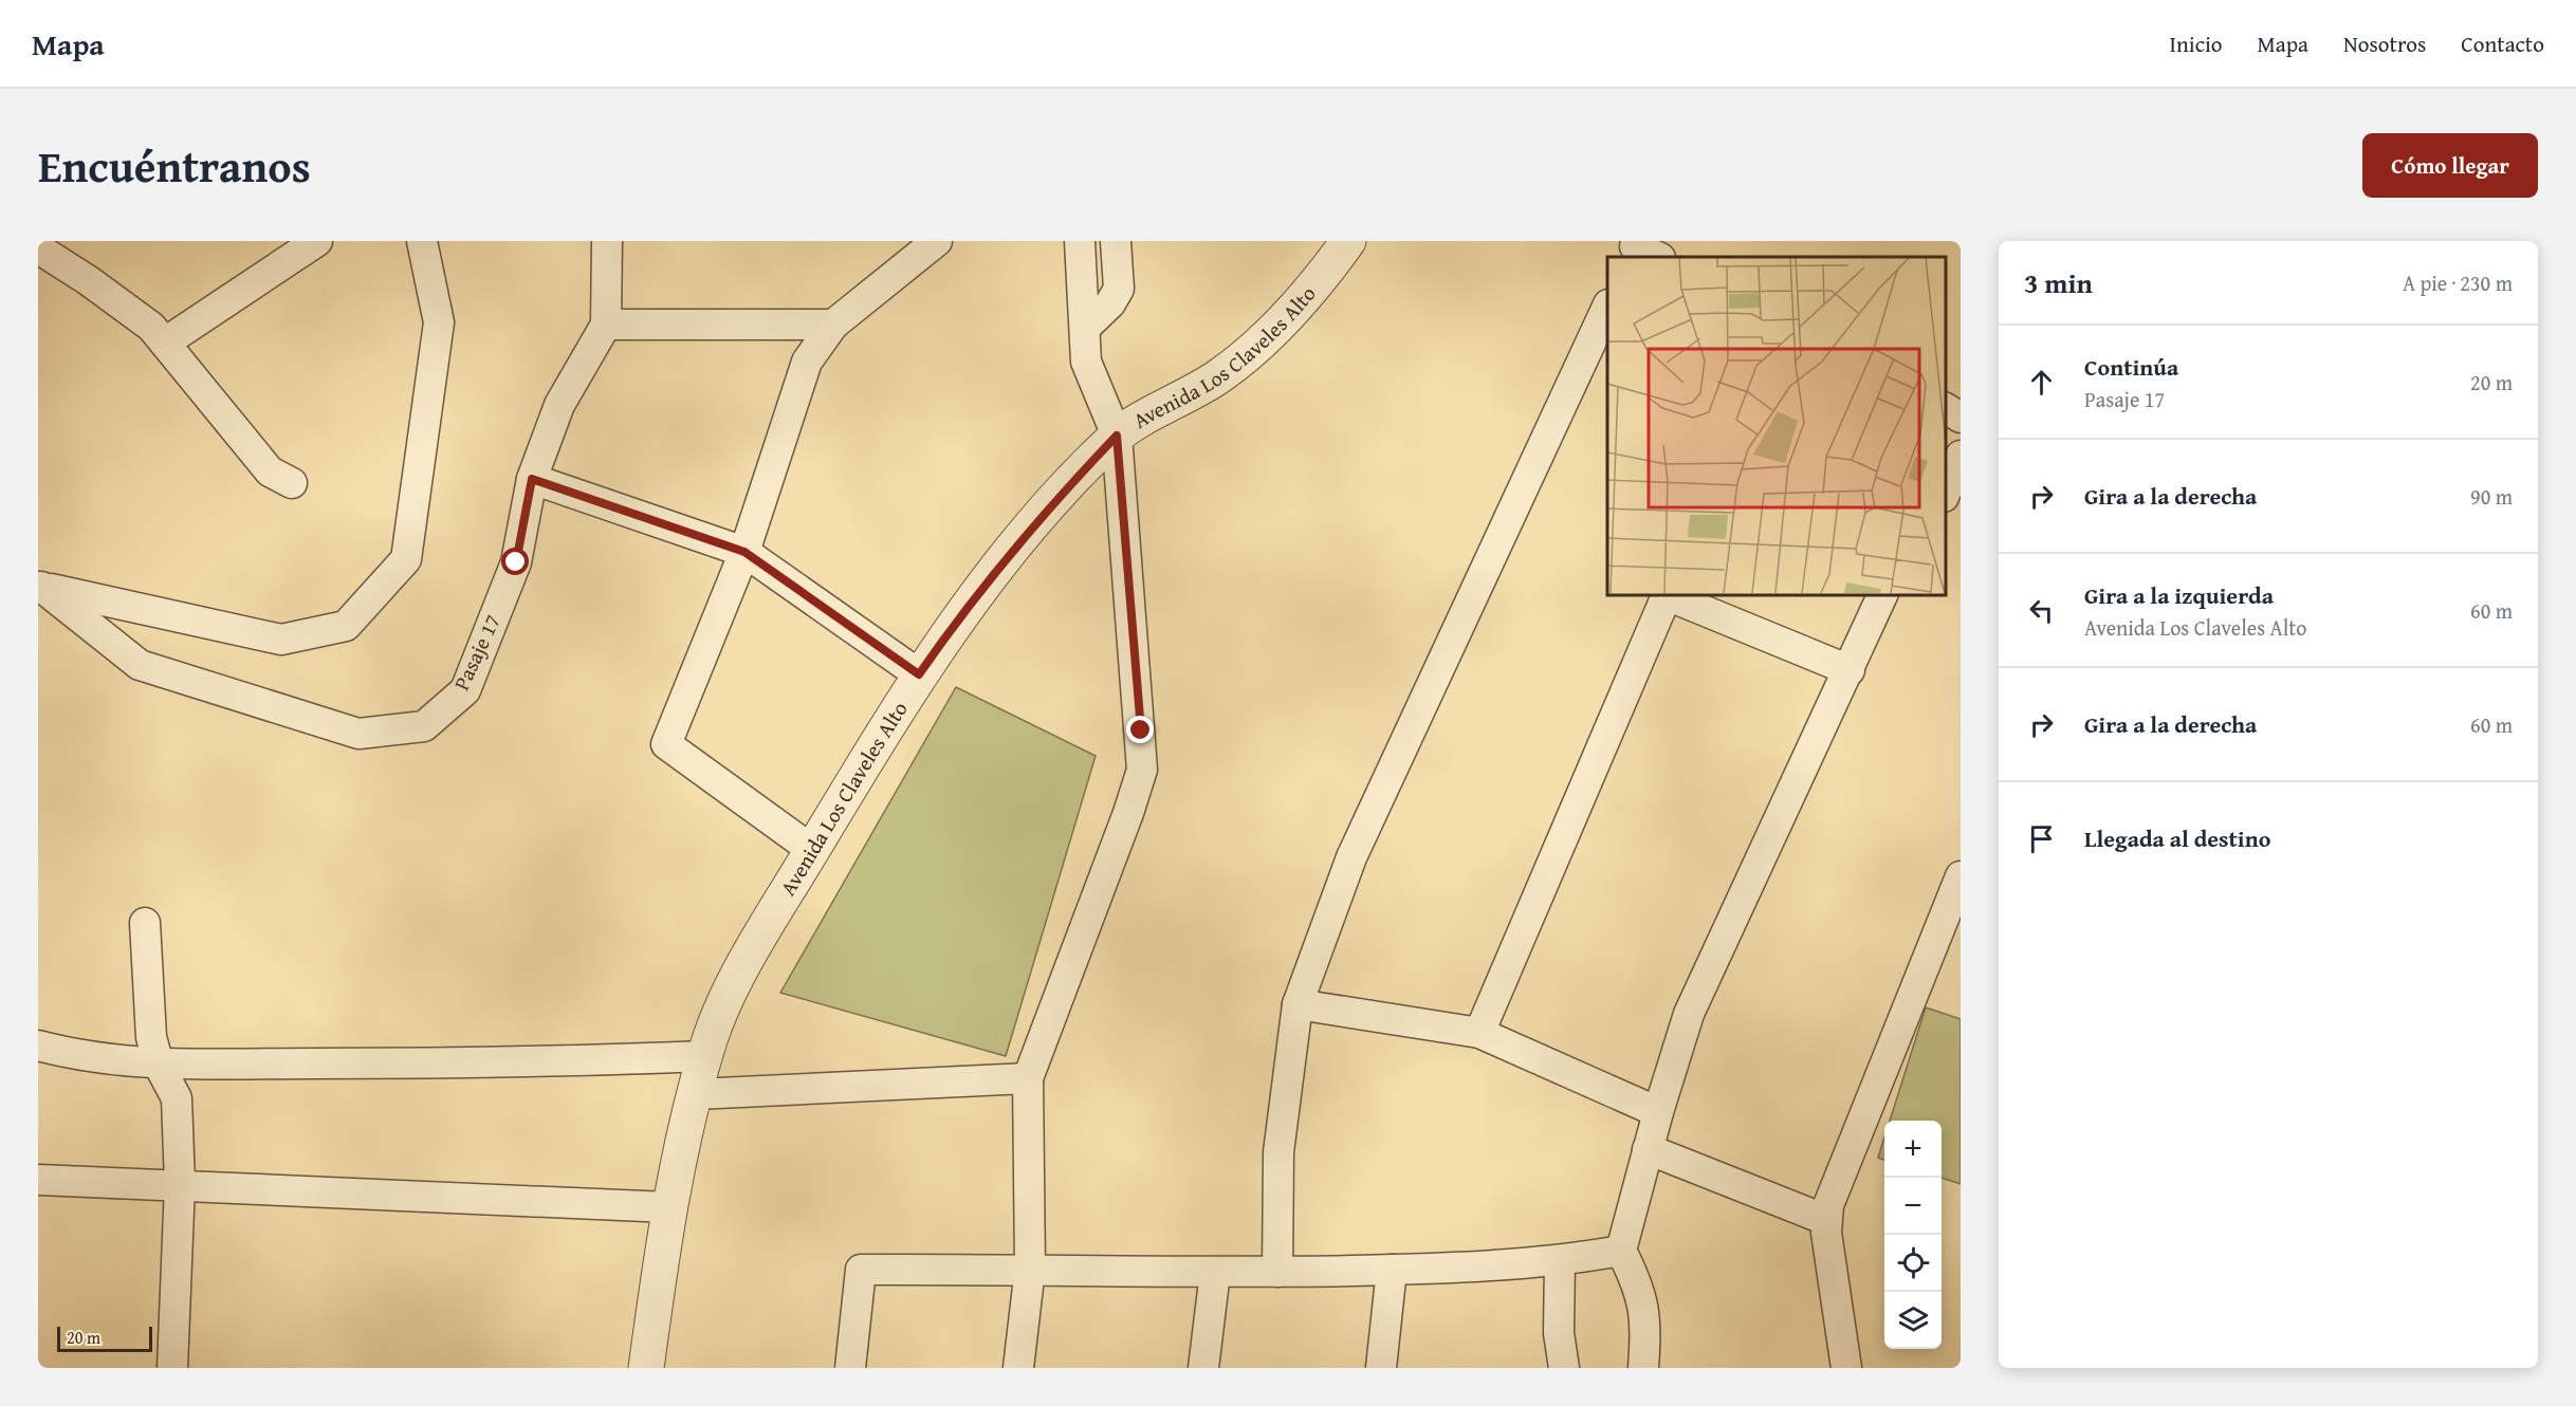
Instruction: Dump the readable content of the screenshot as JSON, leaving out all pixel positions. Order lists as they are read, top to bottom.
{
  "streets": {
    "street": ["Avenida Los Claveles Alto", "Pasaje 17"]
  },
  "scale_bar": "20 m",
  "page": {
    "header": "Mapa",
    "nav": [
      "Inicio",
      "Mapa",
      "Nosotros",
      "Contacto"
    ],
    "title": "Encuéntranos",
    "buttons": "Cómo llegar",
    "heading": ["3 min", "A pie · 230 m"],
    "list": [
      ["Continúa", "Pasaje 17", "20 m"],
      ["Gira a la derecha", "90 m"],
      ["Gira a la izquierda", "Avenida Los Claveles Alto", "60 m"],
      ["Gira a la derecha", "60 m"],
      "Llegada al destino"
    ],
    "map_buttons": ["+", "−"],
    "scale": "20 m"
  }
}
